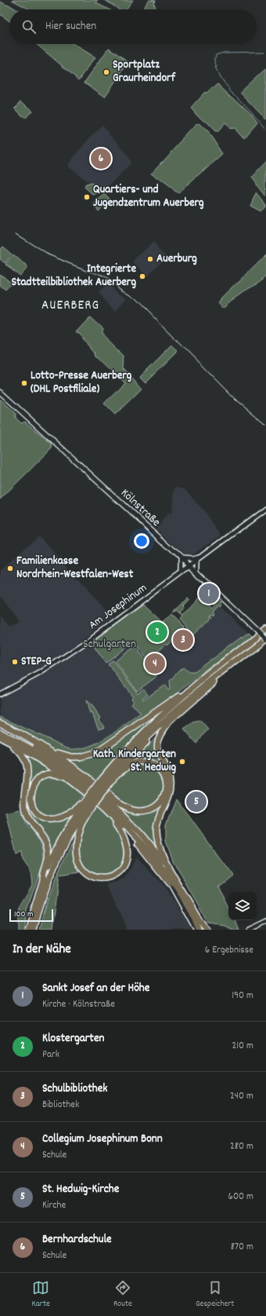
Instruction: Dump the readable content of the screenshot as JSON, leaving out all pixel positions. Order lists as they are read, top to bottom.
{
  "streets": {
    "main road": ["Kölnstraße"],
    "street": ["Am Josephinum"]
  },
  "crossings": [
    ["Kölnstraße", "Am Josephinum"]
  ],
  "districts": ["AUERBERG"],
  "parks": ["Schulgarten"],
  "places": [
    "Sportplatz Graurheindorf",
    "Quartiers- und Jugendzentrum Auerberg",
    "Auerburg",
    "Integrierte Stadtteilbibliothek Auerberg",
    "Lotto-Presse Auerberg (DHL Postfiliale)",
    "Familienkasse Nordrhein-Westfalen-West",
    "STEP-G",
    "Kath. Kindergarten St. Hedwig"
  ],
  "scale_bar": "100 m",
  "page": {
    "search": "Hier suchen",
    "pins": [
      "6",
      "1",
      "2",
      "3",
      "4",
      "5"
    ],
    "scale": "100 m",
    "heading": ["In der Nähe", "6 Ergebnisse"],
    "list": [
      {
        "mark": "1",
        "name": "Sankt Josef an der Höhe",
        "note": "Kirche · Kölnstraße",
        "value": "190 m"
      },
      {
        "mark": "2",
        "name": "Klostergarten",
        "note": "Park",
        "value": "210 m"
      },
      {
        "mark": "3",
        "name": "Schulbibliothek",
        "note": "Bibliothek",
        "value": "240 m"
      },
      {
        "mark": "4",
        "name": "Collegium Josephinum Bonn",
        "note": "Schule",
        "value": "280 m"
      },
      {
        "mark": "5",
        "name": "St. Hedwig-Kirche",
        "note": "Kirche",
        "value": "600 m"
      },
      {
        "mark": "6",
        "name": "Bernhardschule",
        "note": "Schule",
        "value": "870 m"
      }
    ],
    "nav": ["Karte", "Route", "Gespeichert"]
  }
}
